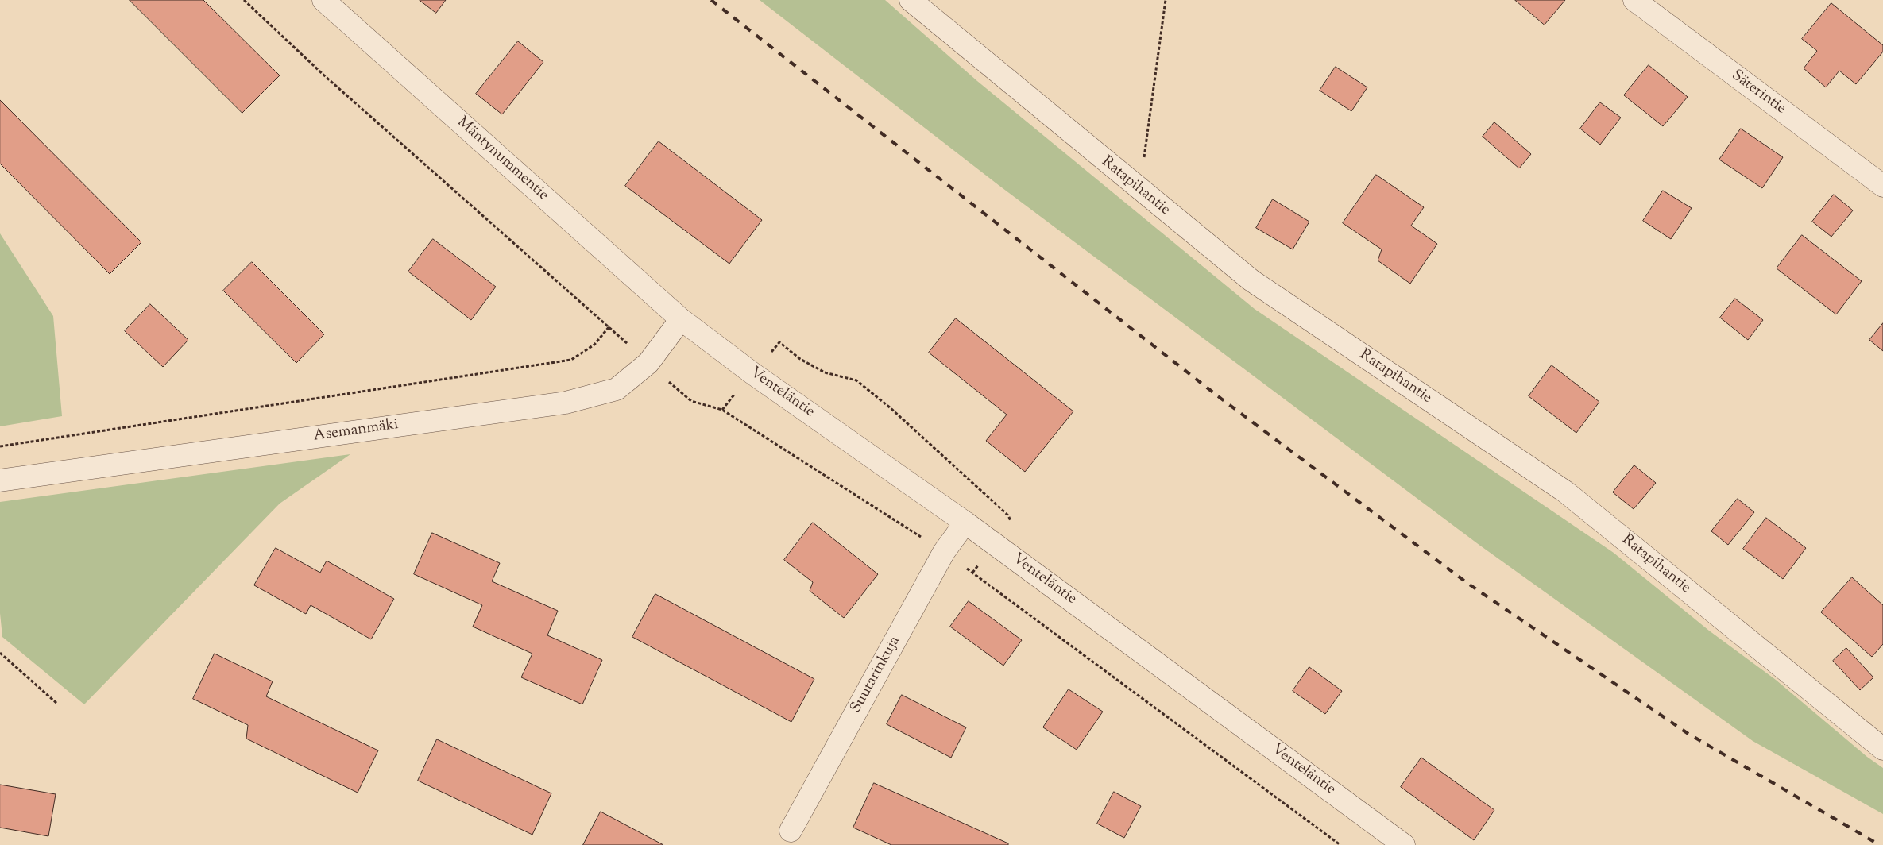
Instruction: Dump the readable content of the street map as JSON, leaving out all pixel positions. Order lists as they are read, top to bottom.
{
  "streets": {
    "street": [
      "Säterintie",
      "Mäntynummentie",
      "Ratapihantie",
      "Venteläntie",
      "Asemanmäki",
      "Suutarinkuja"
    ]
  },
  "crossings": [
    ["Mäntynummentie", "Venteläntie"],
    ["Mäntynummentie", "Asemanmäki"],
    ["Venteläntie", "Asemanmäki"],
    ["Venteläntie", "Suutarinkuja"]
  ]
}
